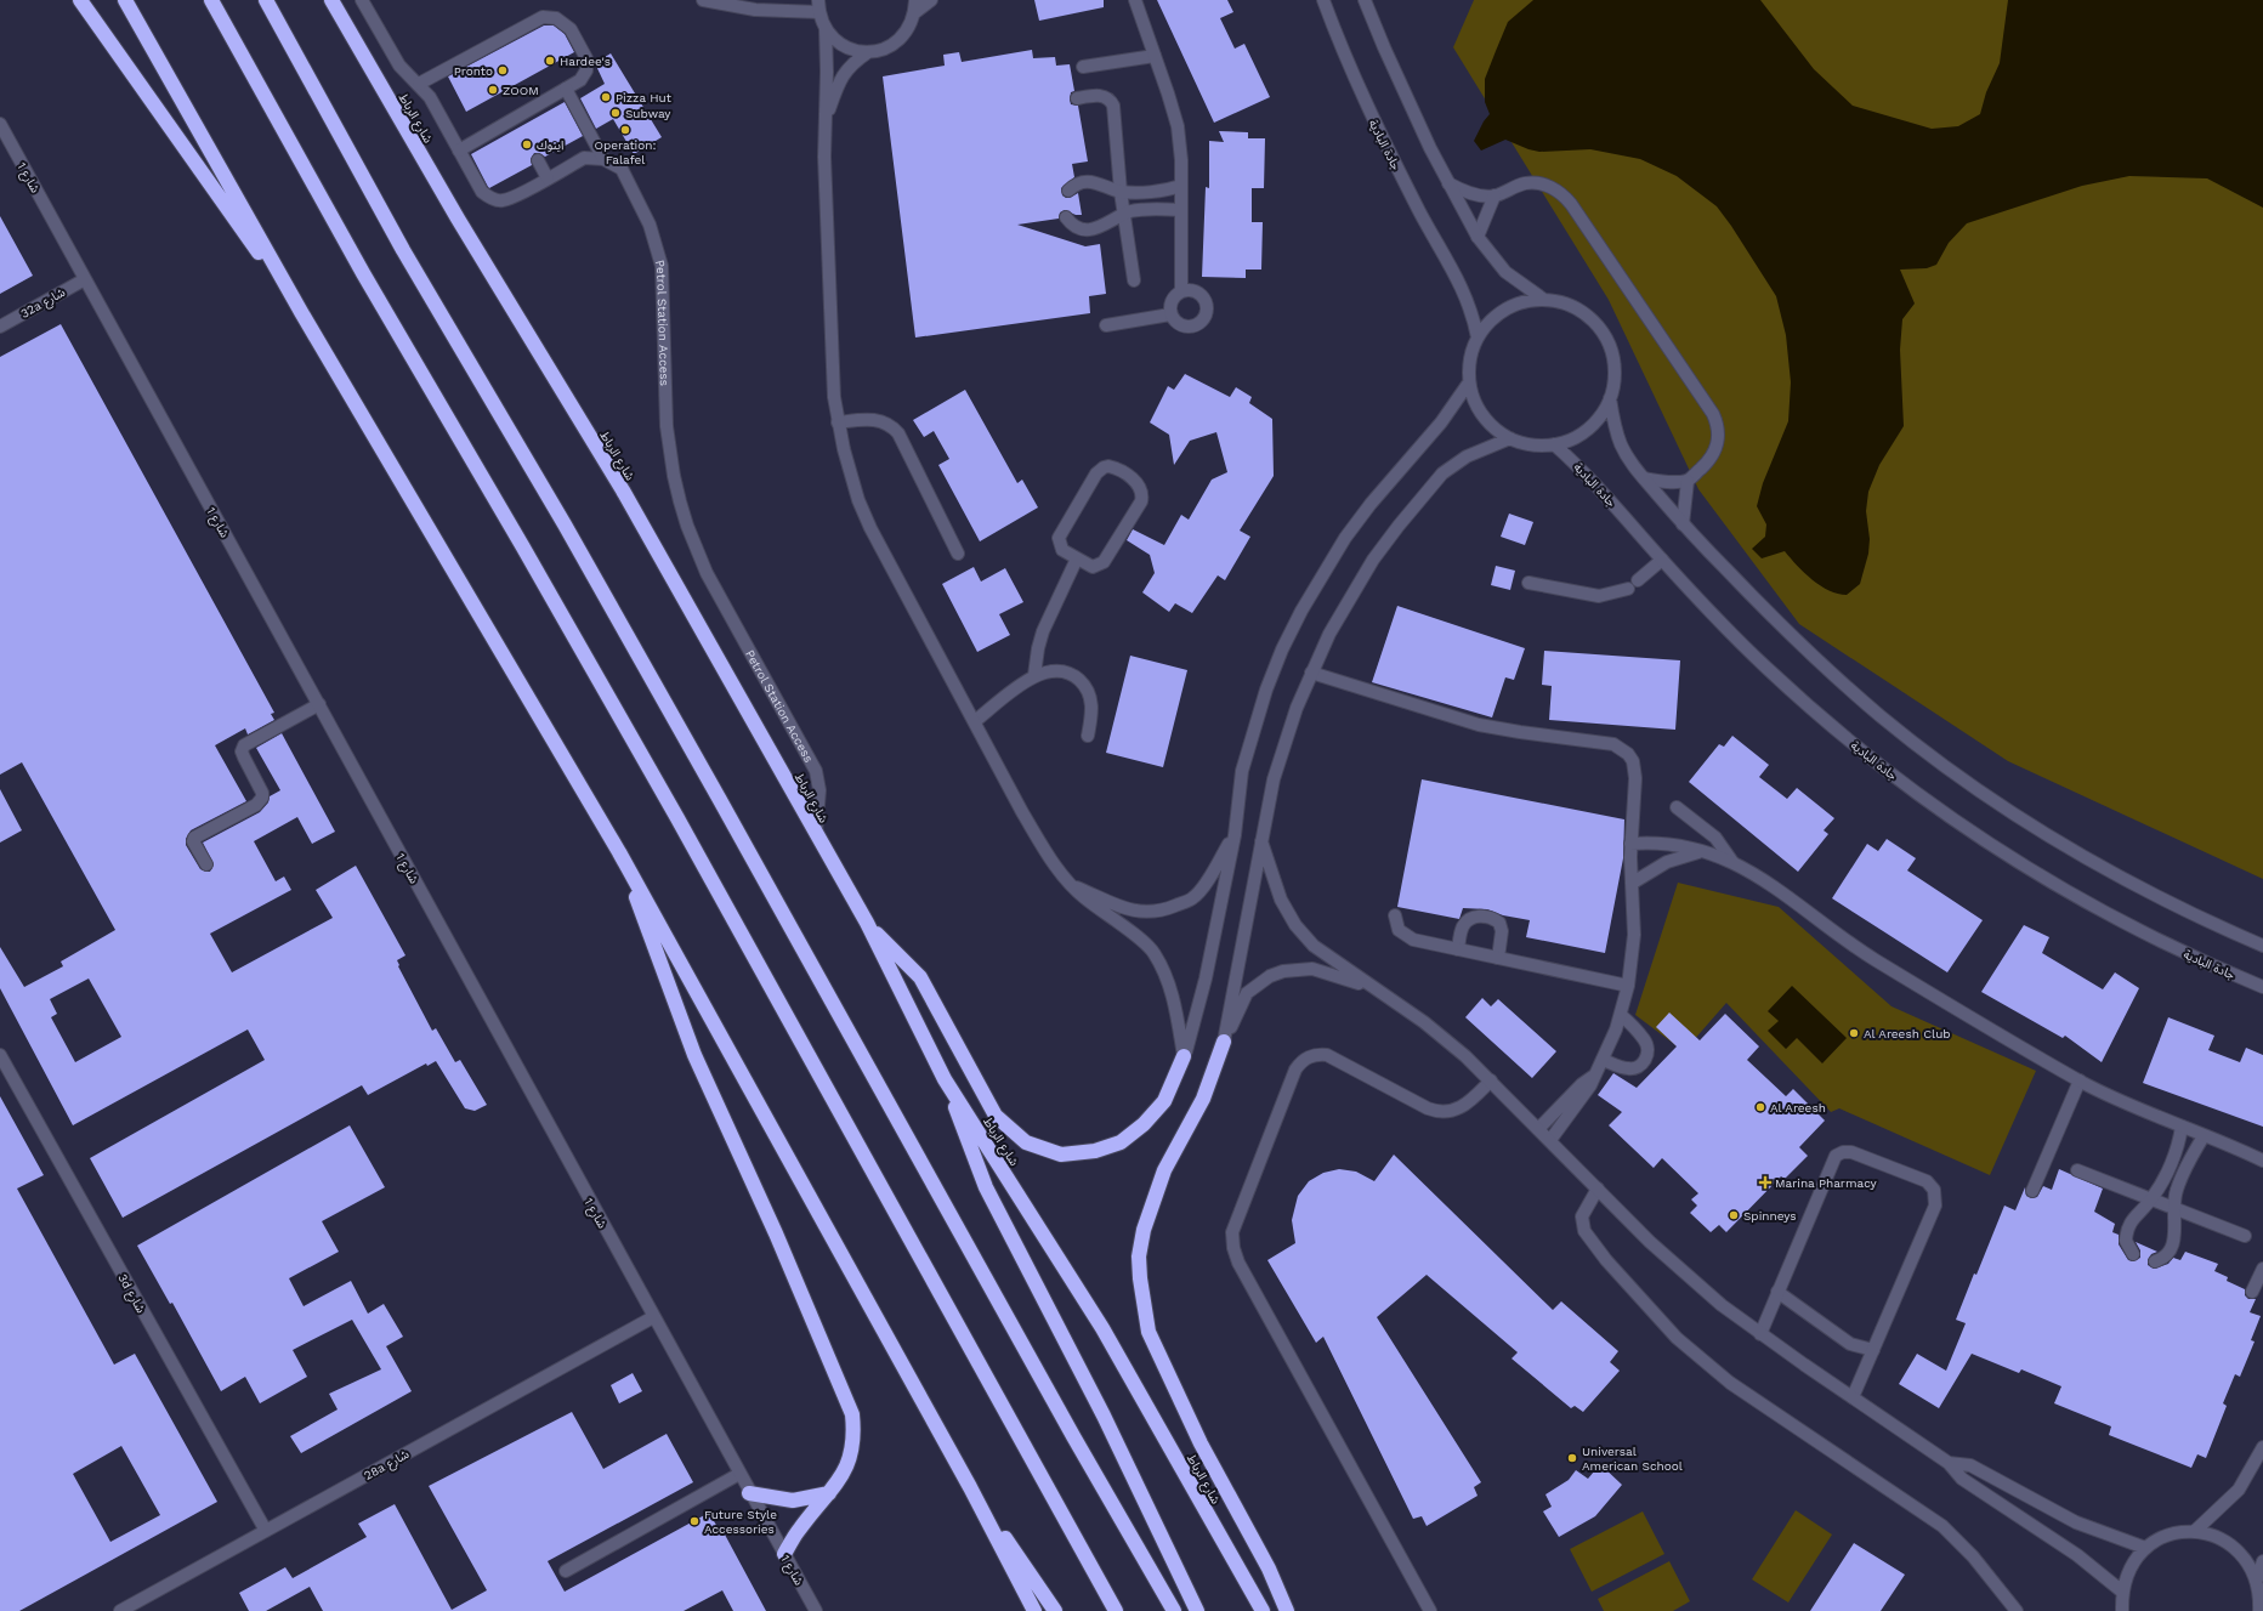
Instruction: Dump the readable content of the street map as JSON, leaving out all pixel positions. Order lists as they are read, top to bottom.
{
  "streets": {
    "highway": ["شارع الرباط"],
    "street": [
      "جادة البادية",
      "شارع 1",
      "32a شارع",
      "Petrol Station Access",
      "3d شارع",
      "28a شارع"
    ]
  },
  "crossings": [
    ["شارع الرباط", "Petrol Station Access"],
    ["شارع 1", "32a شارع"],
    ["شارع 1", "28a شارع"],
    ["3d شارع", "28a شارع"]
  ],
  "places": {
    "other": [
      "Hardee's",
      "Pronto",
      "ZOOM",
      "Pizza Hut",
      "Subway",
      "Operation: Falafel",
      "اينوك",
      "Al Areesh Club",
      "Al Areesh",
      "Spinneys",
      "Universal American School",
      "Future Style Accessories"
    ],
    "health": ["Marina Pharmacy"]
  }
}
